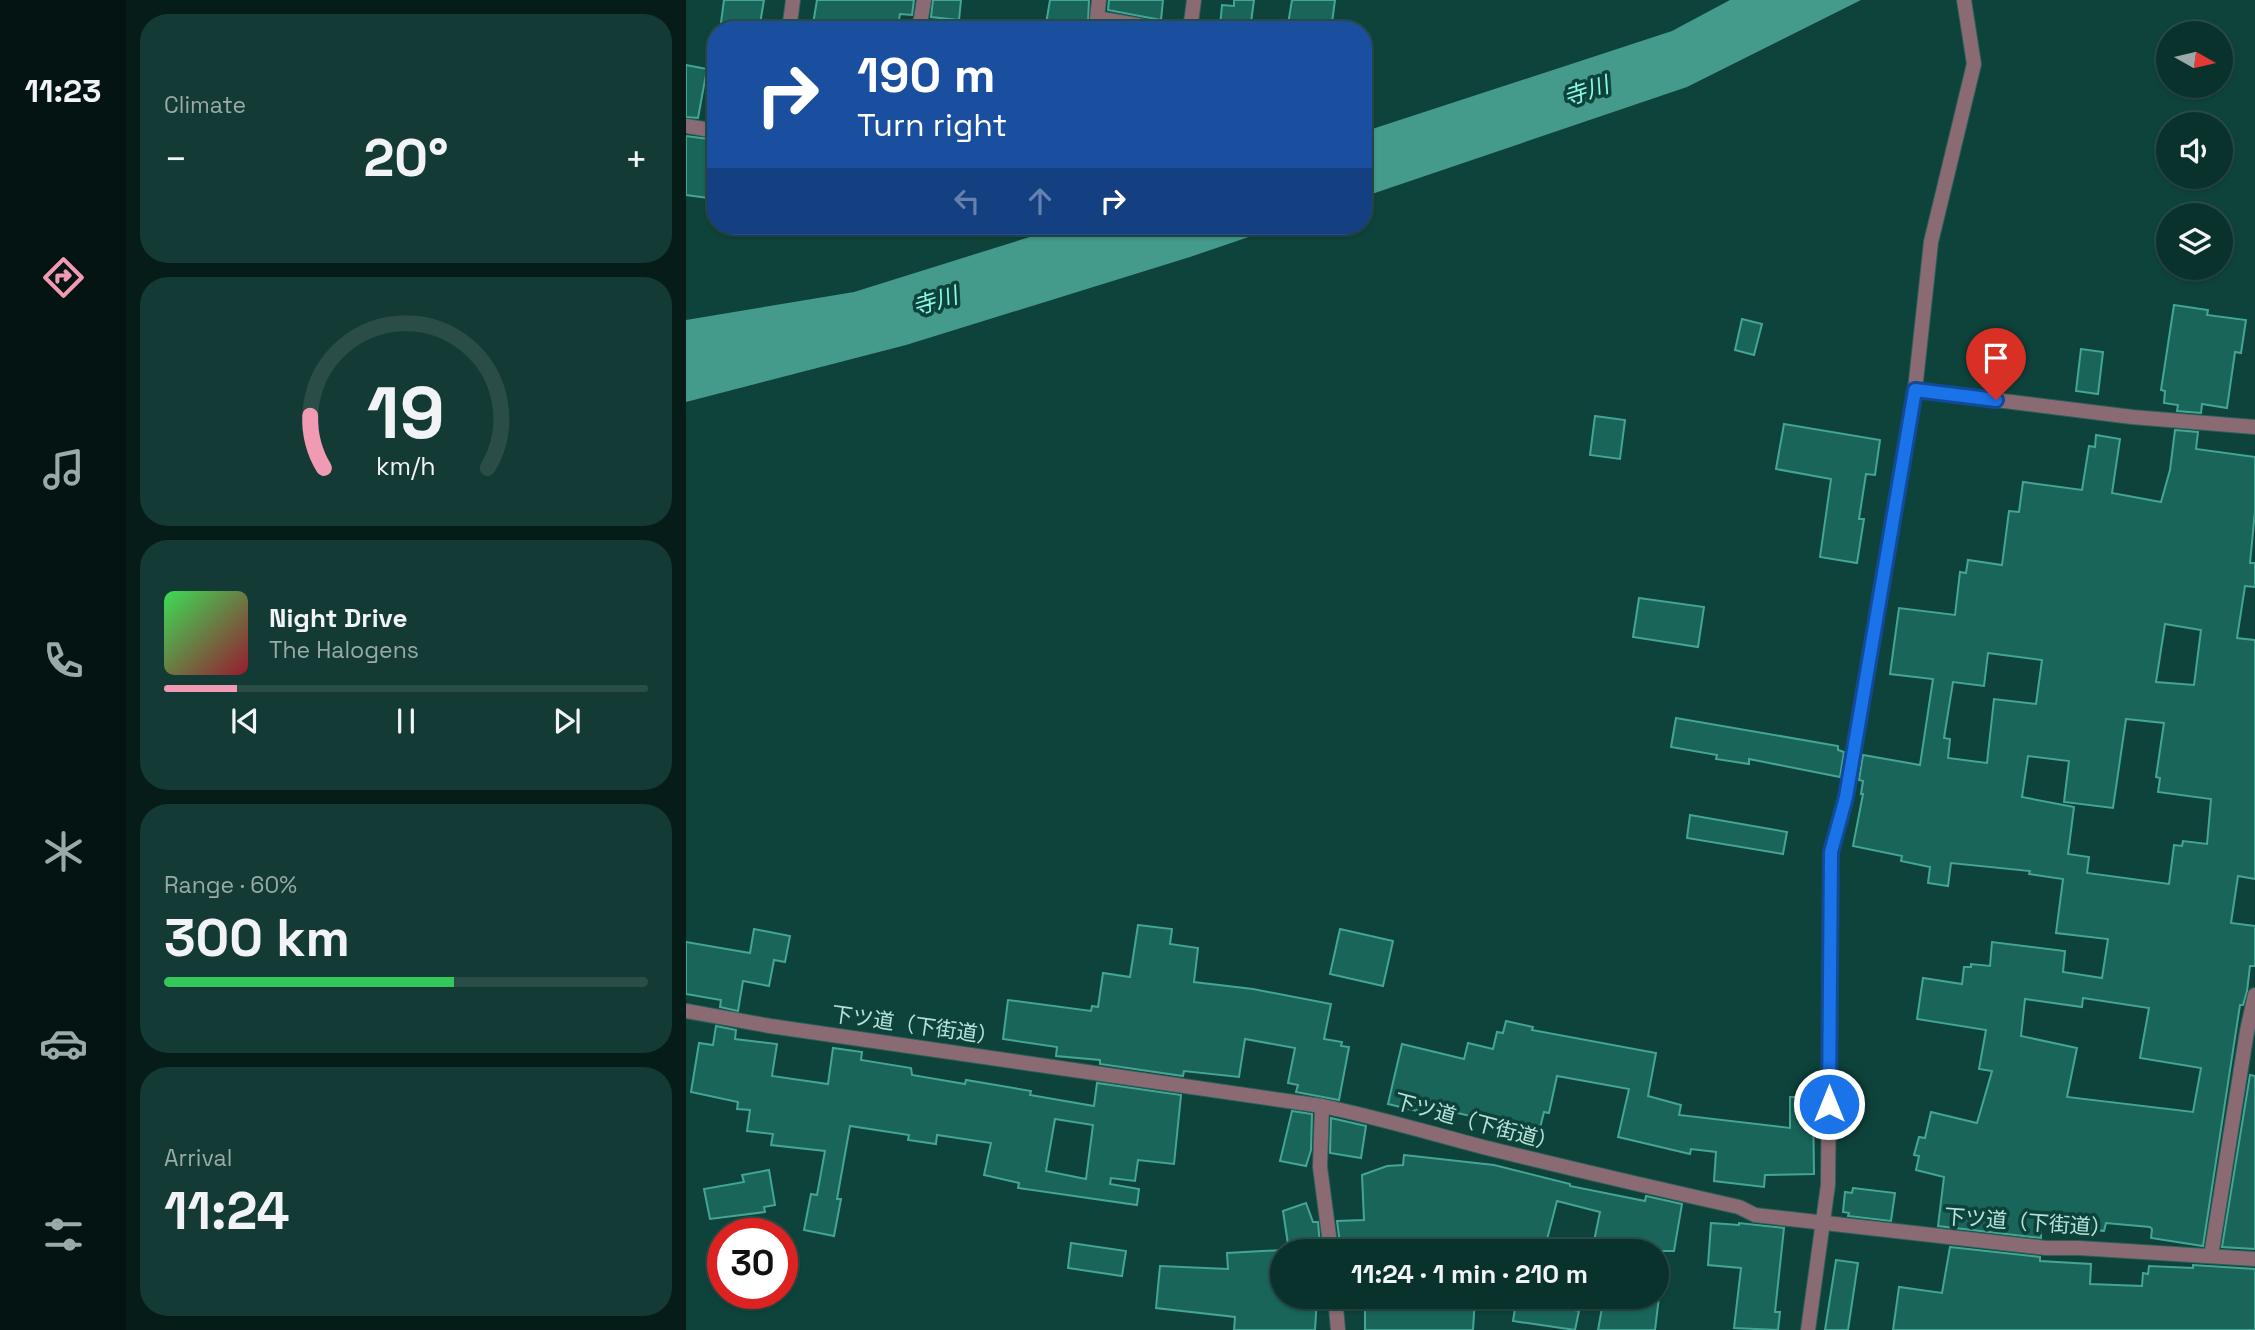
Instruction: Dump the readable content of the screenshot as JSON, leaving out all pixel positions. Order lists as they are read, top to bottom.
{
  "streets": {
    "street": ["下ツ道（下街道）"]
  },
  "water": ["寺川"],
  "north": "right",
  "page": {
    "tabs": "11:23",
    "tile": [
      "Climate",
      ["Range · 60%", "300 km"],
      ["Arrival", "11:24"]
    ],
    "turn": ["190 m", "Turn right"],
    "heat": ["−", "20°", "+"],
    "song": ["Night Drive", "The Halogens"],
    "limit": "30",
    "trip": "11:24 · 1 min · 210 m",
    "gauge": ["19", "km/h"]
  }
}
